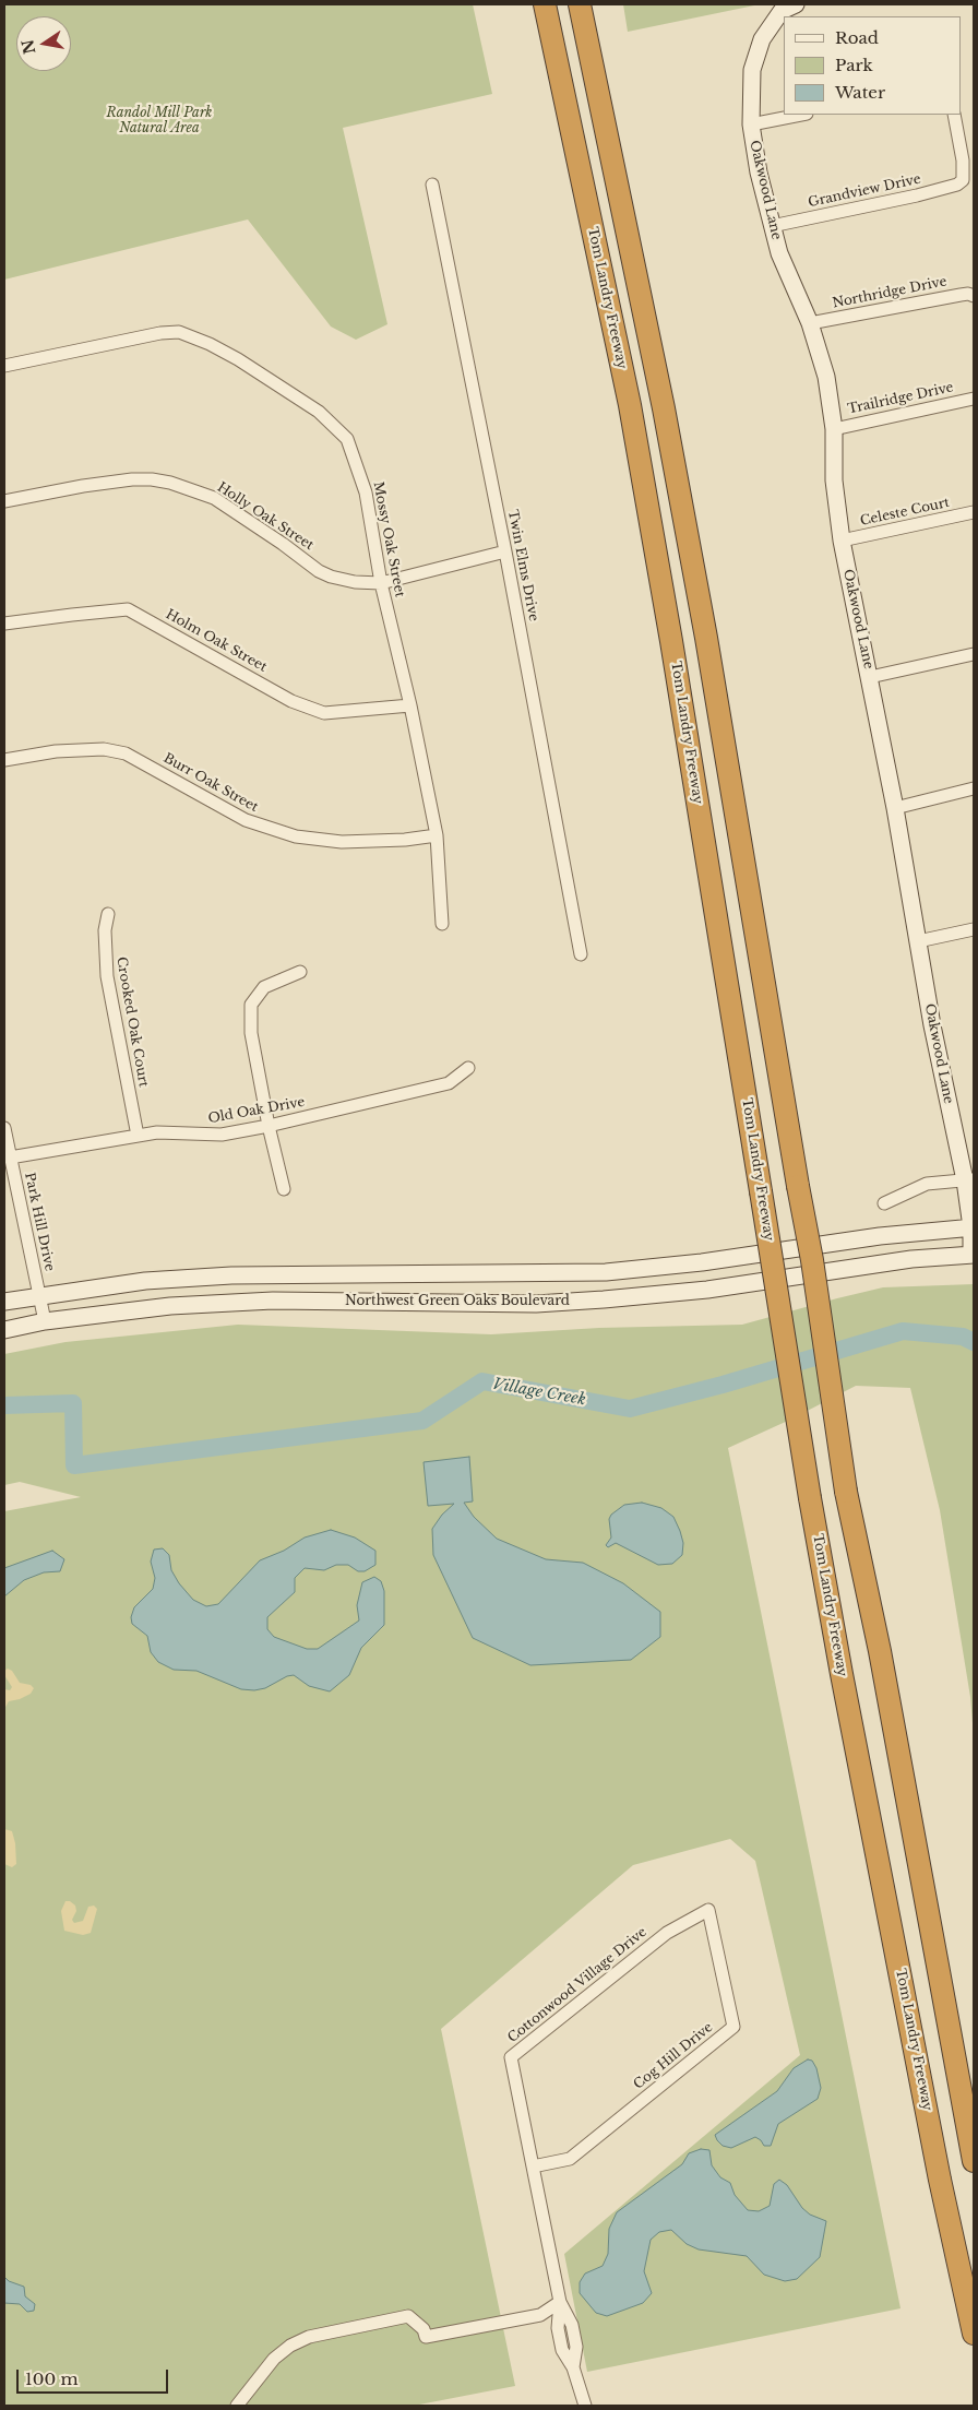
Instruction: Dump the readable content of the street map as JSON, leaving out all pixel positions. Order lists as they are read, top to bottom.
{
  "streets": {
    "highway": ["Tom Landry Freeway"],
    "main road": ["Oakwood Lane", "Northwest Green Oaks Boulevard"],
    "street": [
      "Grandview Drive",
      "Northridge Drive",
      "Trailridge Drive",
      "Celeste Court",
      "Holly Oak Street",
      "Mossy Oak Street",
      "Twin Elms Drive",
      "Holm Oak Street",
      "Burr Oak Street",
      "Crooked Oak Court",
      "Old Oak Drive",
      "Park Hill Drive",
      "Cottonwood Village Drive",
      "Cog Hill Drive"
    ]
  },
  "crossings": [
    ["Oakwood Lane", "Grandview Drive"],
    ["Oakwood Lane", "Northridge Drive"],
    ["Oakwood Lane", "Trailridge Drive"],
    ["Oakwood Lane", "Celeste Court"],
    ["Oakwood Lane", "Northwest Green Oaks Boulevard"],
    ["Holly Oak Street", "Mossy Oak Street"],
    ["Holly Oak Street", "Twin Elms Drive"],
    ["Mossy Oak Street", "Holm Oak Street"],
    ["Mossy Oak Street", "Burr Oak Street"],
    ["Crooked Oak Court", "Old Oak Drive"],
    ["Old Oak Drive", "Park Hill Drive"],
    ["Park Hill Drive", "Northwest Green Oaks Boulevard"],
    ["Cottonwood Village Drive", "Cog Hill Drive"]
  ],
  "water": ["Village Creek"],
  "parks": ["Randol Mill Park Natural Area"],
  "legend": ["Road", "Park", "Water"],
  "scale_bar": "100 m",
  "north": "left"
}
